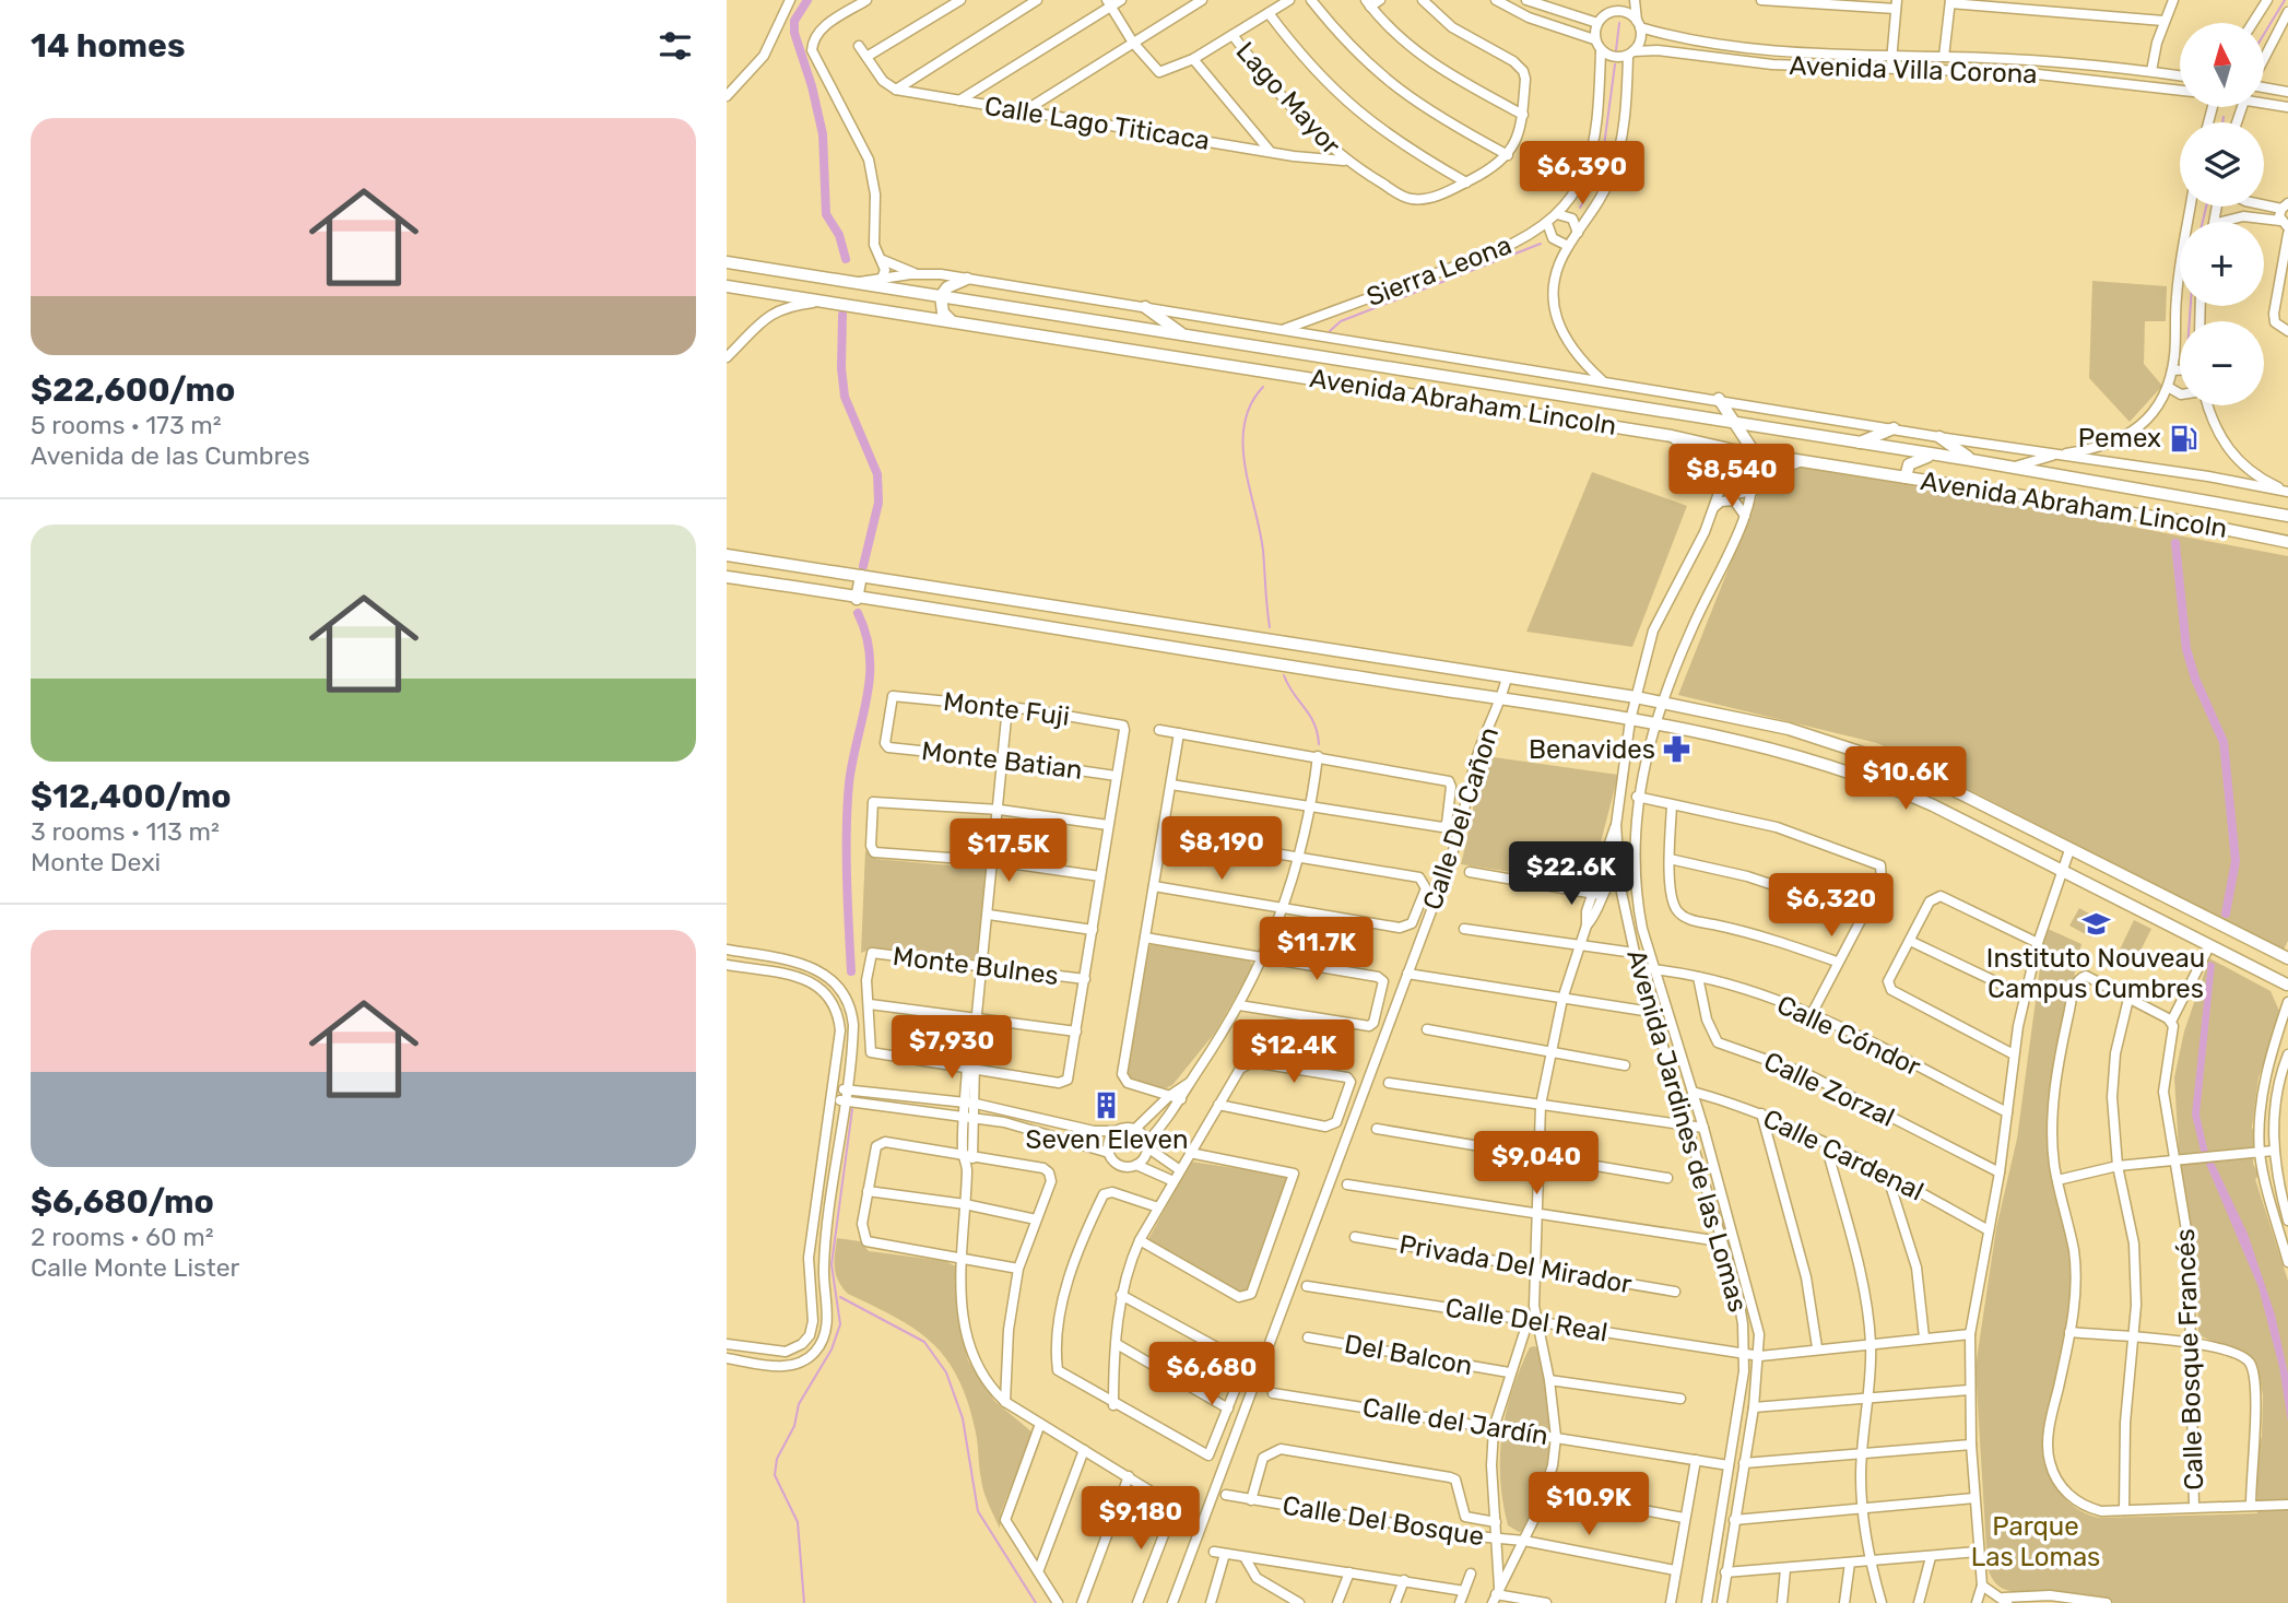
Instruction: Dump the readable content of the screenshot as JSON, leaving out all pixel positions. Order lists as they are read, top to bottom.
{
  "streets": {
    "main road": ["Avenida Abraham Lincoln"],
    "street": [
      "Avenida Villa Corona",
      "Lago Mayor",
      "Calle Lago Titicaca",
      "Sierra Leona",
      "Monte Fuji",
      "Monte Batian",
      "Calle Del Cañon",
      "Monte Bulnes",
      "Calle Cóndor",
      "Calle Zorzal",
      "Avenida Jardines de las Lomas",
      "Calle Cardenal",
      "Privada Del Mirador",
      "Calle Del Real",
      "Del Balcon",
      "Calle Bosque Francés",
      "Calle del Jardín",
      "Calle Del Bosque"
    ]
  },
  "crossings": [
    ["Avenida Villa Corona", "Sierra Leona"],
    ["Lago Mayor", "Calle Lago Titicaca"],
    ["Avenida Abraham Lincoln", "Avenida Jardines de las Lomas"],
    ["Monte Fuji", "Monte Batian"],
    ["Calle Cóndor", "Calle Zorzal"],
    ["Calle Cóndor", "Avenida Jardines de las Lomas"],
    ["Avenida Jardines de las Lomas", "Calle Cardenal"],
    ["Avenida Jardines de las Lomas", "Calle Del Real"],
    ["Avenida Jardines de las Lomas", "Calle del Jardín"]
  ],
  "parks": ["Parque Las Lomas"],
  "places": {
    "fuel station": ["Pemex"],
    "pharmacy": ["Benavides"],
    "school or university": ["Instituto Nouveau Campus Cumbres"],
    "building": ["Seven Eleven"]
  },
  "north": "top",
  "page": {
    "heading": "14 homes",
    "map_buttons": ["+", "−"],
    "list": [
      {
        "name": "$22,600/mo",
        "note": "5 rooms · 173 m² · Avenida de las Cumbres"
      },
      {
        "name": "$12,400/mo",
        "note": "3 rooms · 113 m² · Monte Dexi"
      },
      {
        "name": "$6,680/mo",
        "note": "2 rooms · 60 m² · Calle Monte Lister"
      }
    ],
    "price": [
      "$6,390",
      "$8,540",
      "$10.6K",
      "$8,190",
      "$17.5K",
      "$22.6K",
      "$6,320",
      "$11.7K",
      "$7,930",
      "$12.4K",
      "$9,040",
      "$6,680",
      "$10.9K",
      "$9,180"
    ]
  }
}
